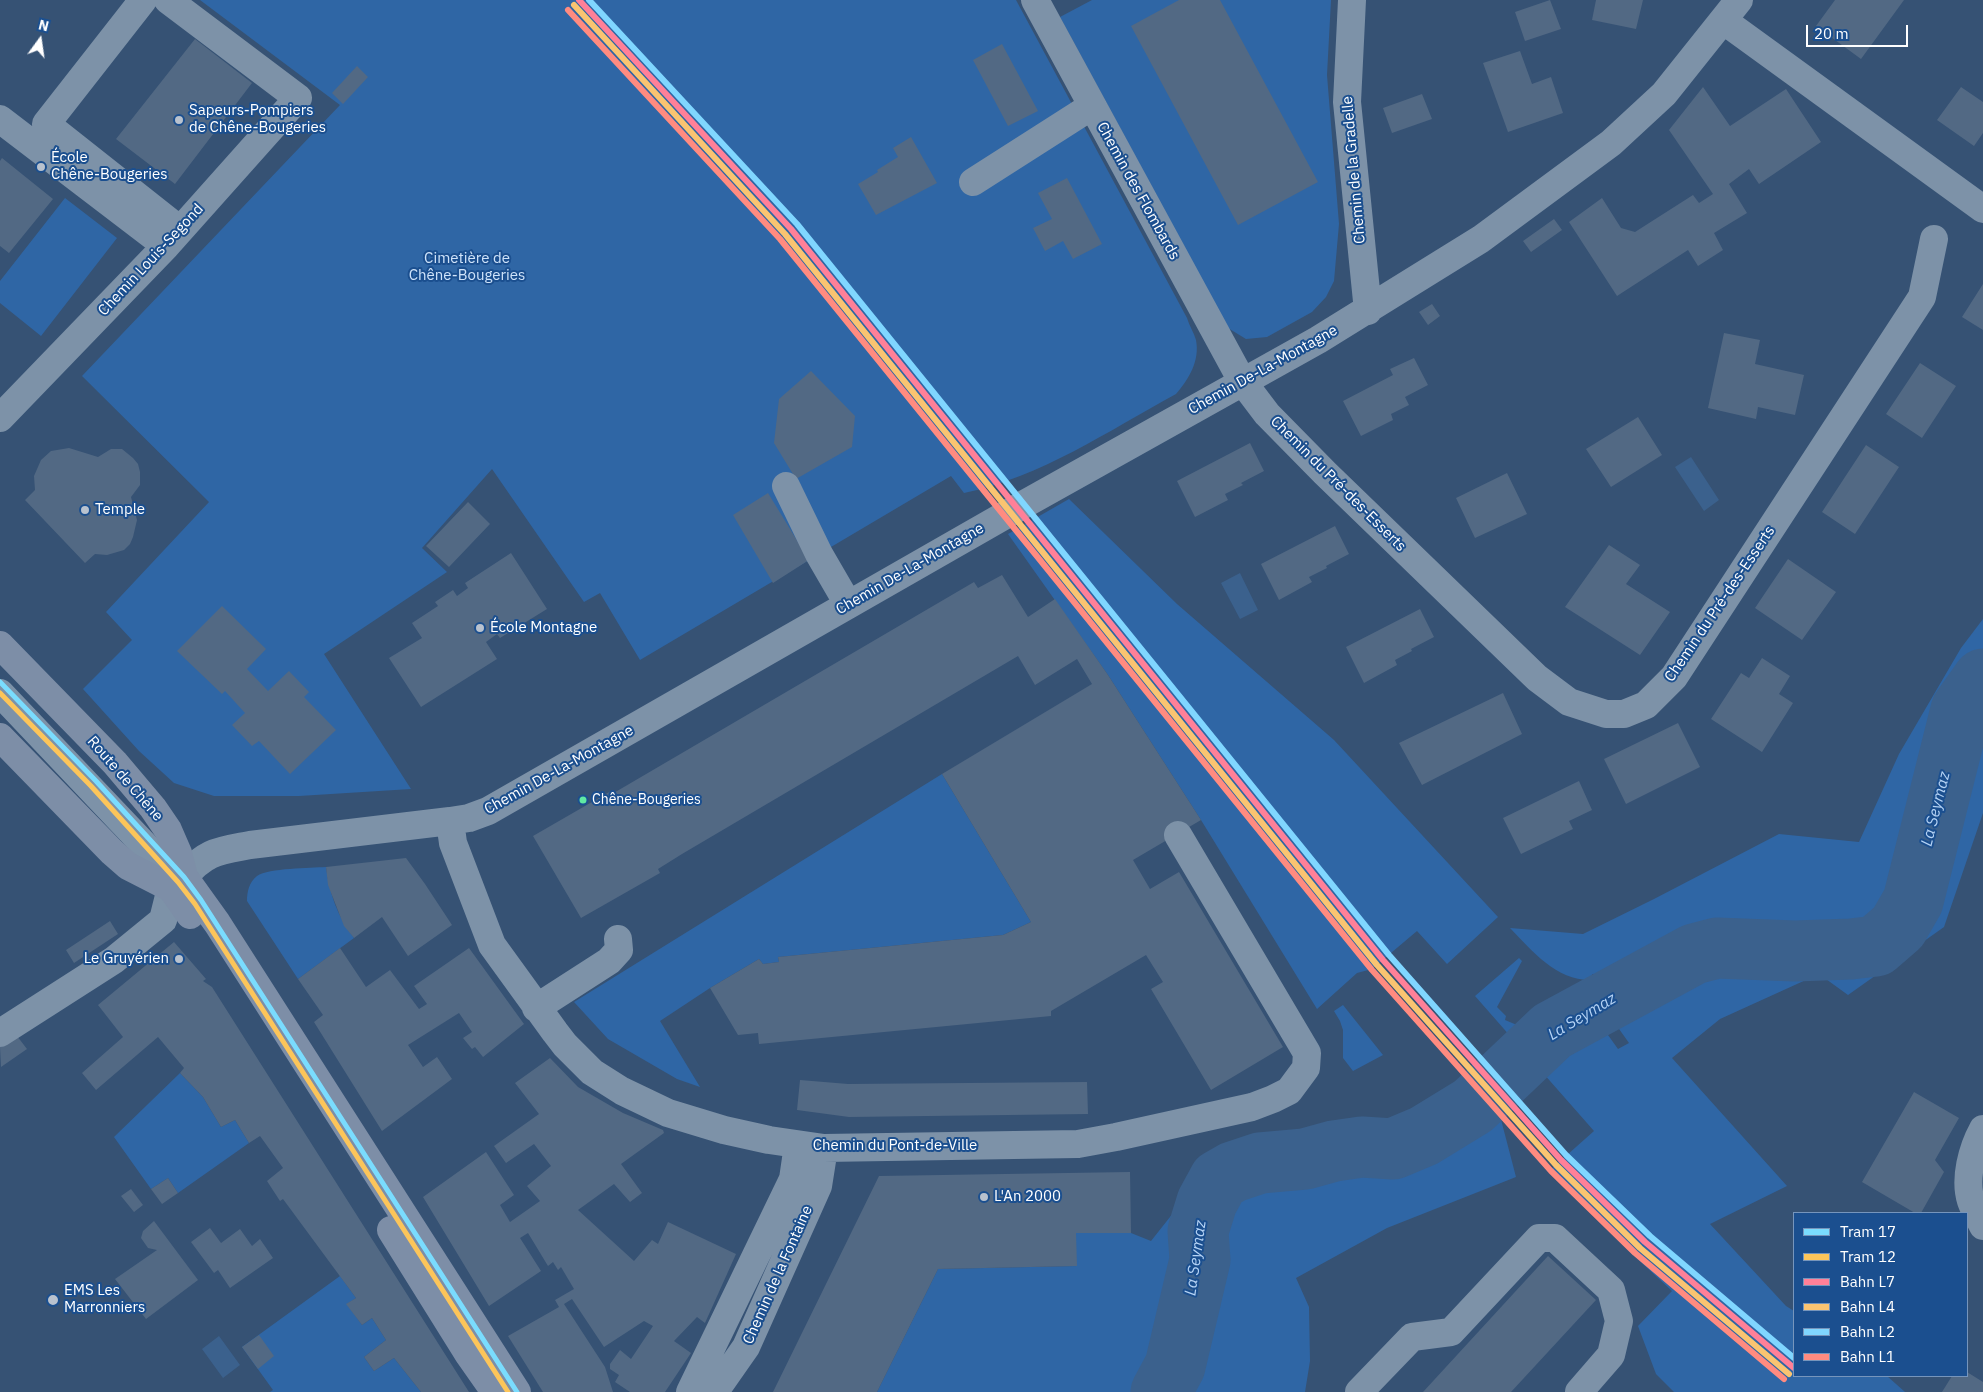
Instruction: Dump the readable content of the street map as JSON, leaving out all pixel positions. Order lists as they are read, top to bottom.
{
  "streets": {
    "main road": ["Route de Chêne"],
    "street": [
      "Chemin de la Gradelle",
      "Chemin des Flombards",
      "Chemin Louis-Segond",
      "Chemin De-La-Montagne",
      "Chemin du Pré-des-Esserts",
      "Chemin du Pont-de-Ville",
      "Chemin de la Fontaine"
    ]
  },
  "crossings": [
    ["Chemin de la Gradelle", "Chemin De-La-Montagne"],
    ["Chemin des Flombards", "Chemin De-La-Montagne"],
    ["Chemin des Flombards", "Chemin du Pré-des-Esserts"],
    ["Chemin De-La-Montagne", "Chemin du Pré-des-Esserts"],
    ["Chemin De-La-Montagne", "Route de Chêne"],
    ["Chemin De-La-Montagne", "Chemin du Pont-de-Ville"],
    ["Chemin du Pont-de-Ville", "Chemin de la Fontaine"]
  ],
  "water": ["La Seymaz"],
  "parks": ["Cimetière de Chêne-Bougeries"],
  "places": [
    "Sapeurs-Pompiers de Chêne-Bougeries",
    "École Chêne-Bougeries",
    "Temple",
    "École Montagne",
    "Chêne-Bougeries",
    "Le Gruyérien",
    "L'An 2000",
    "EMS Les Marronniers"
  ],
  "lines": [
    "rail line L7",
    "rail line L2",
    "rail line L4",
    "rail line L1",
    "tram line 17",
    "tram line 12"
  ],
  "legend": [
    "Tram 17",
    "Tram 12",
    "Bahn L7",
    "Bahn L4",
    "Bahn L2",
    "Bahn L1"
  ],
  "scale_bar": "20 m",
  "north": "top"
}
